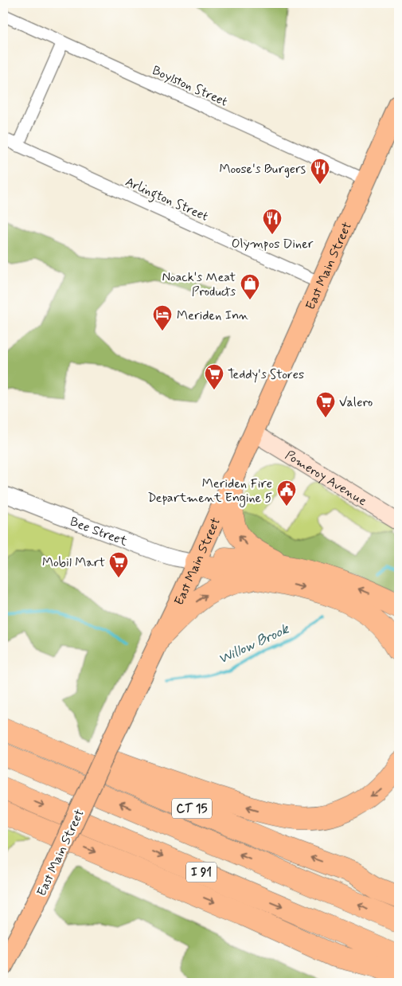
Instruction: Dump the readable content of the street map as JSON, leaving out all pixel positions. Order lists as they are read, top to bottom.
{
  "streets": {
    "highway": ["CT 15", "I 91"],
    "main road": ["East Main Street", "Pomeroy Avenue"],
    "street": ["Boylston Street", "Arlington Street", "Bee Street"]
  },
  "crossings": [
    ["Boylston Street", "East Main Street"],
    ["Arlington Street", "East Main Street"],
    ["East Main Street", "Pomeroy Avenue"],
    ["East Main Street", "Bee Street"]
  ],
  "water": ["Willow Brook"],
  "places": {
    "restaurant": ["Moose's Burgers", "Olympos Diner"],
    "shop": ["Noack's Meat Products"],
    "hotel": ["Meriden Inn"],
    "supermarket": ["Teddy's Stores", "Valero", "Mobil Mart"],
    "public building": ["Meriden Fire Department Engine 5"]
  }
}
